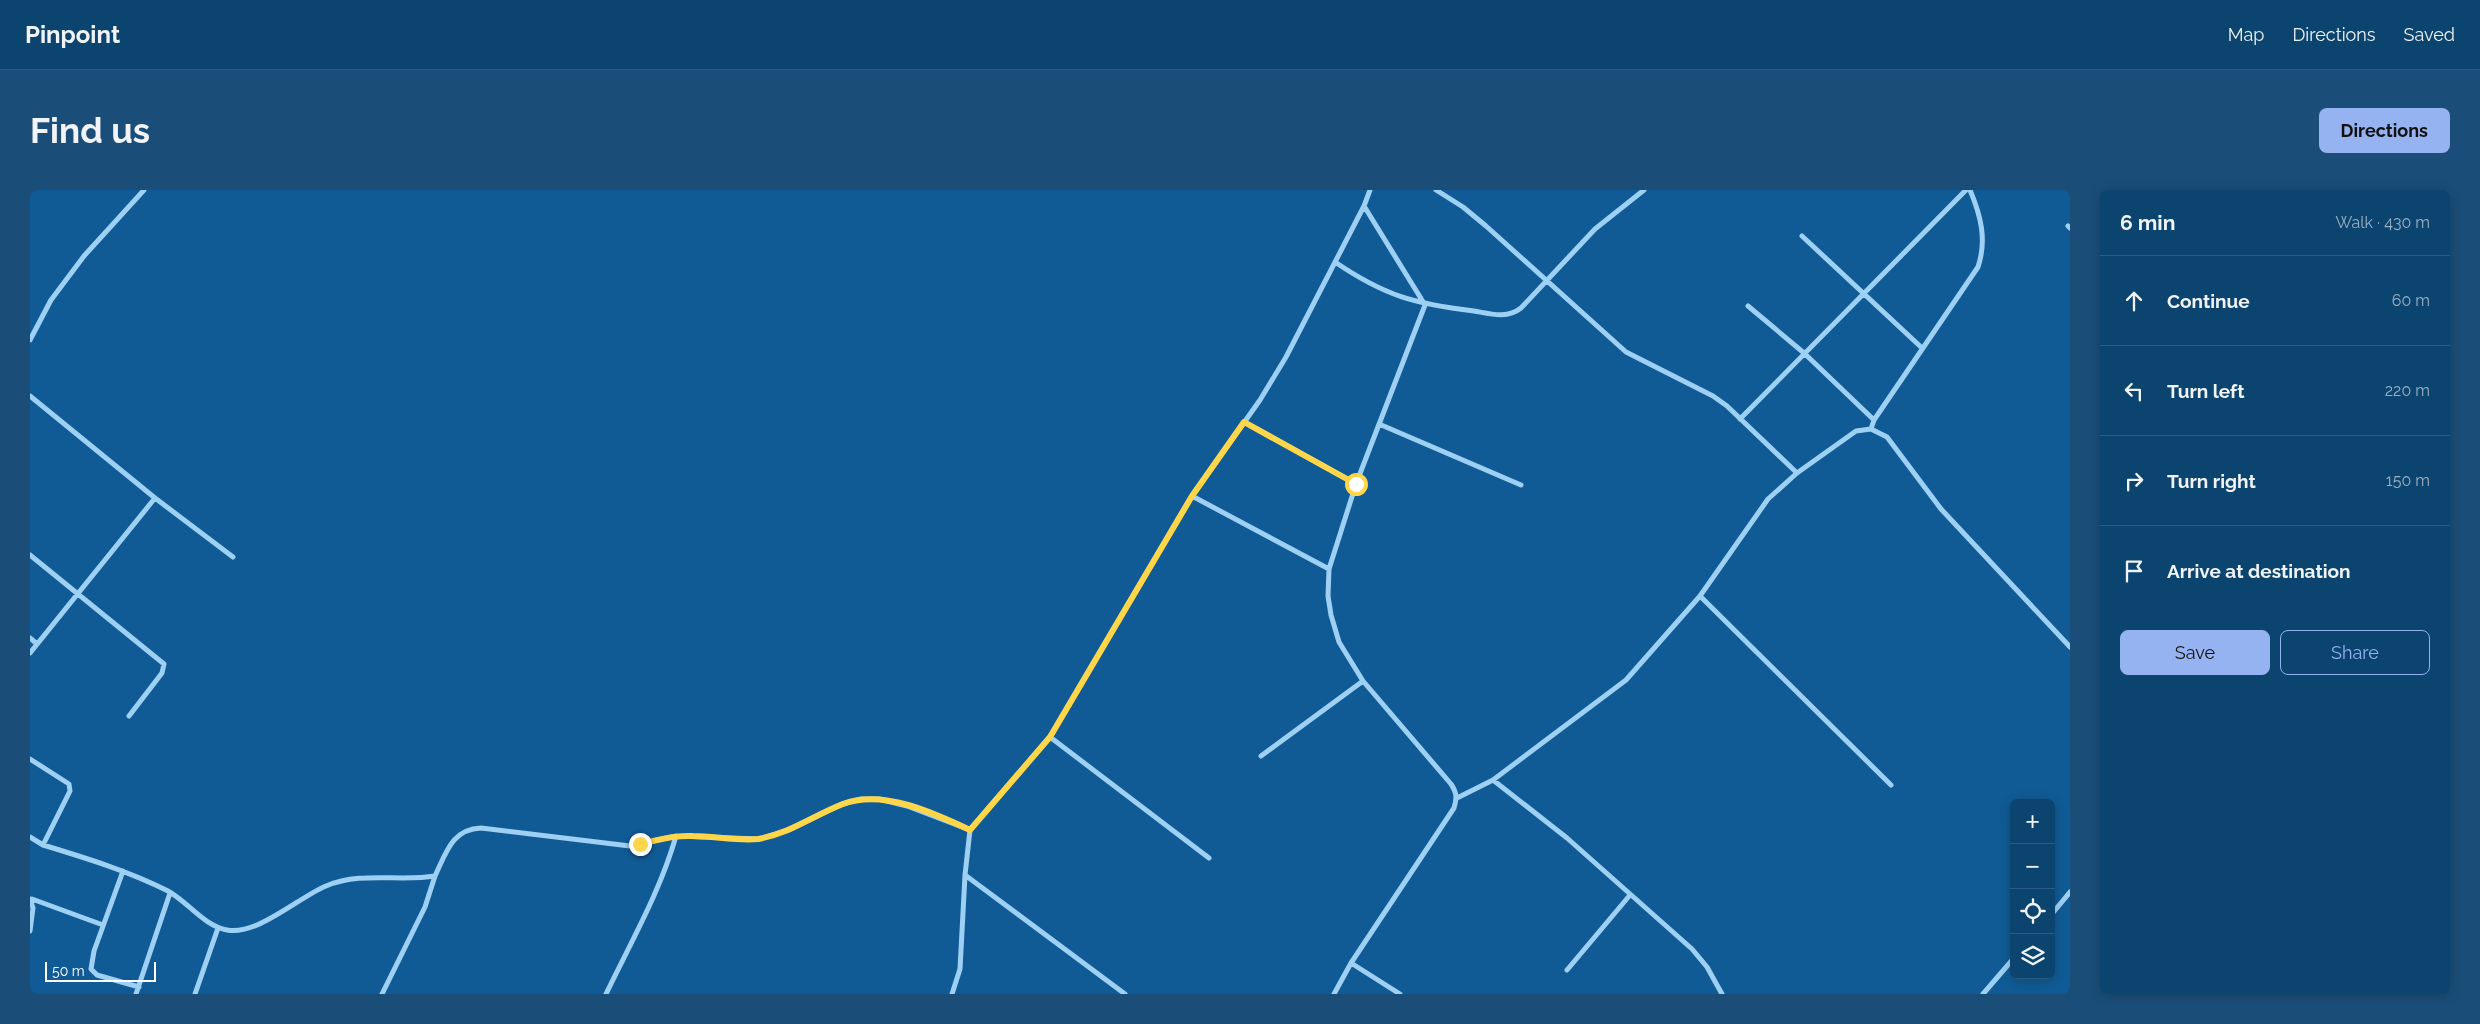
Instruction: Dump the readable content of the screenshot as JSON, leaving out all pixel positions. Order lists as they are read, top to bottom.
{
  "scale_bar": "50 m",
  "page": {
    "header": "Pinpoint",
    "nav": ["Map", "Directions", "Saved"],
    "buttons": [
      "Directions",
      ["Save", "Share"]
    ],
    "title": "Find us",
    "heading": ["6 min", "Walk · 430 m"],
    "list": [
      ["Continue", "60 m"],
      ["Turn left", "220 m"],
      ["Turn right", "150 m"],
      "Arrive at destination"
    ],
    "map_buttons": ["+", "−"],
    "scale": "50 m"
  }
}
